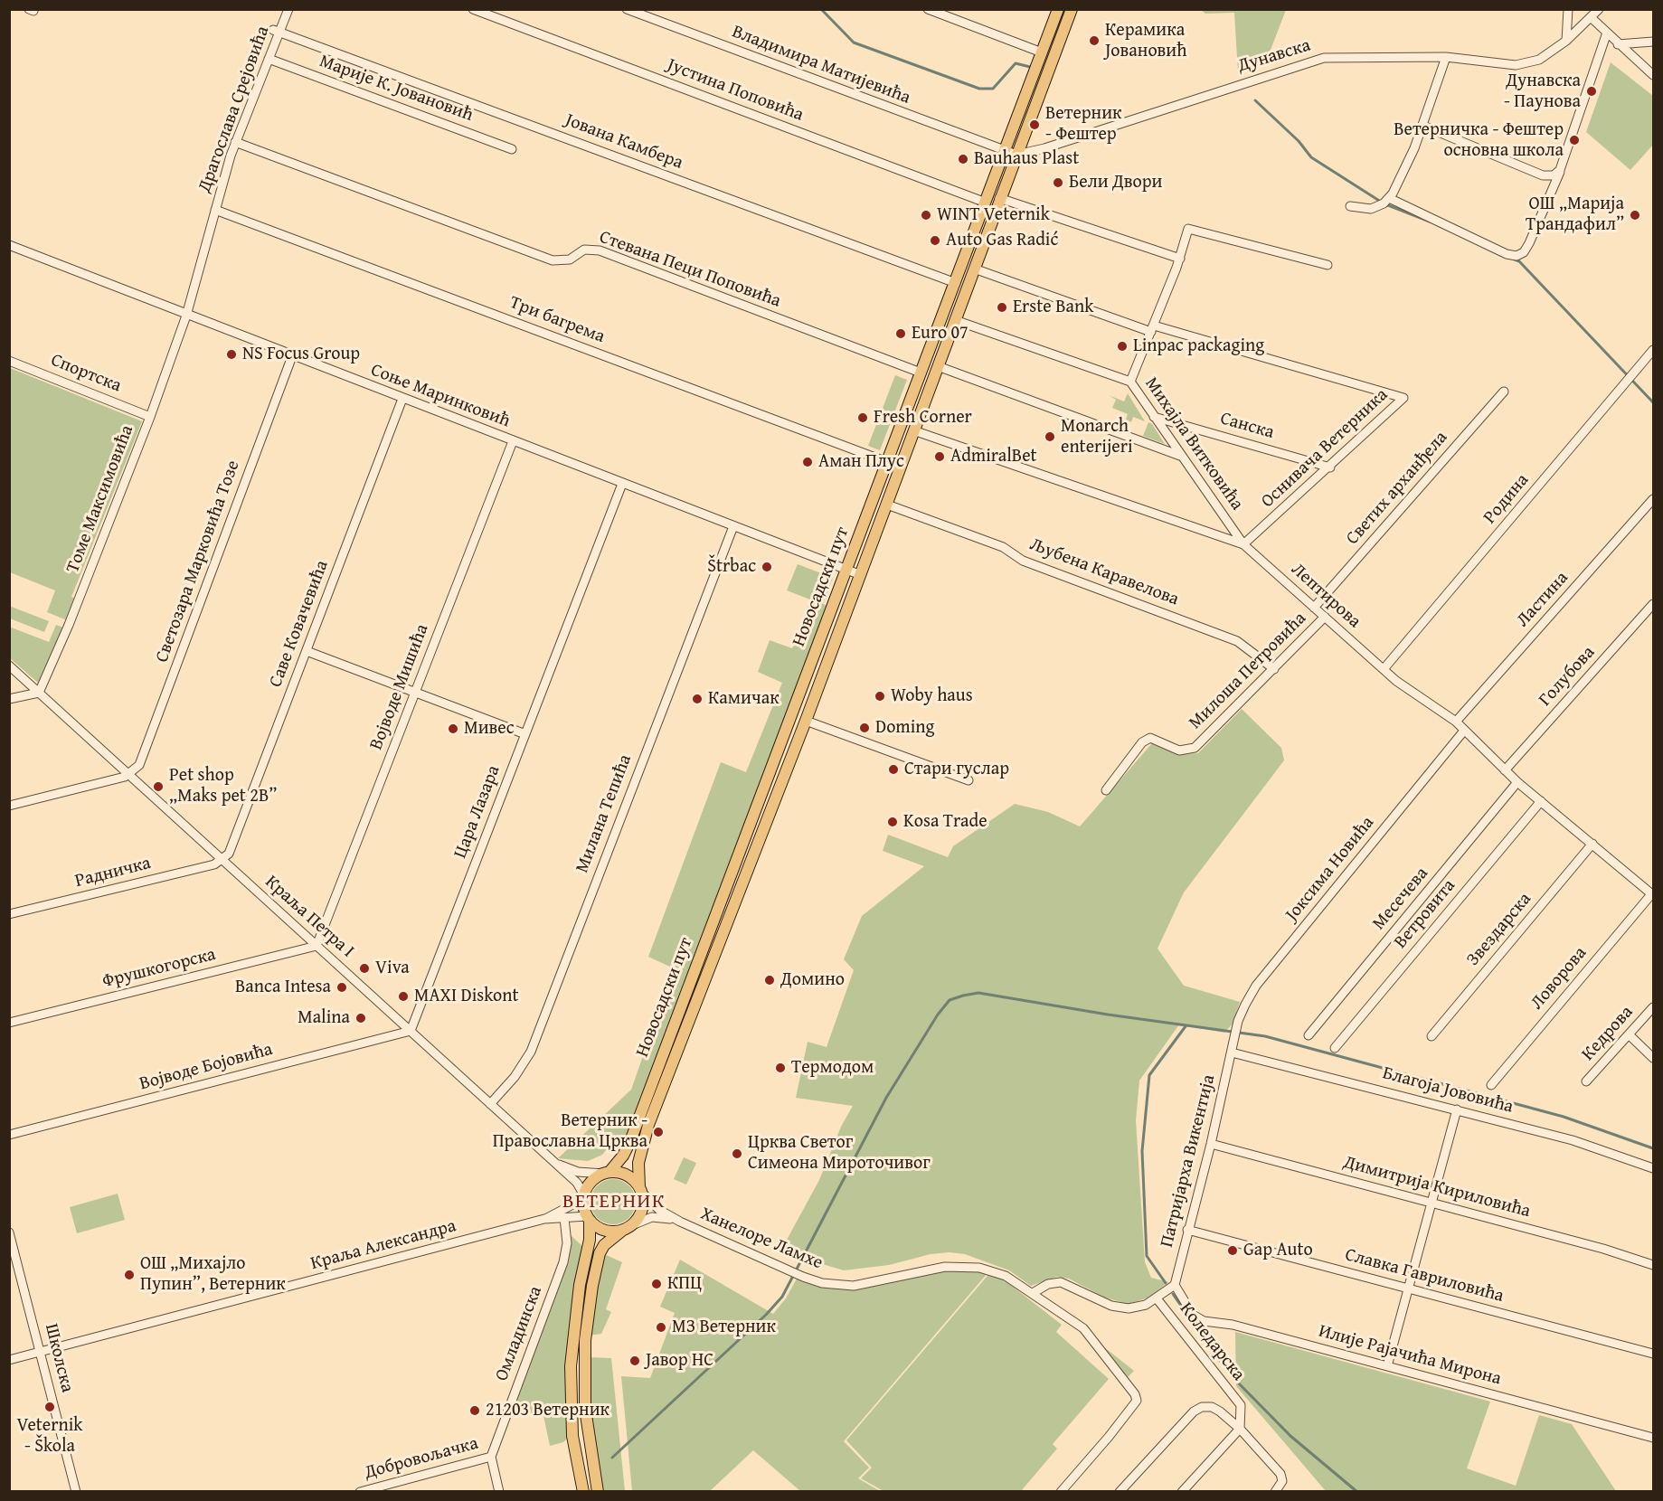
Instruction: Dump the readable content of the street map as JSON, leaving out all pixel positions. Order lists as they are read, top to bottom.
{
  "streets": {
    "main road": ["Новосадски пут"],
    "street": [
      "Дунавска",
      "Владимира Матијевића",
      "Марије К. Јовановић",
      "Јустина Поповића",
      "Драгослава Срејовића",
      "Јована Камбера",
      "Стевана Пеци Поповића",
      "Три багрема",
      "Спортска",
      "Соње Маринковић",
      "Санска",
      "Михајла Витковића",
      "Оснивача Ветерника",
      "Светих арханђела",
      "Томе Максимовића",
      "Родина",
      "Светозара Марковића Тозе",
      "Љубена Каравелова",
      "Лептирова",
      "Ластина",
      "Саве Ковачевића",
      "Милоша Петровића",
      "Голубова",
      "Војводе Мишића",
      "Цара Лазара",
      "Милана Тепића",
      "Јоксима Новића",
      "Радничка",
      "Месечева",
      "Ветровита",
      "Краља Петра I",
      "Звездарска",
      "Фрушкогорска",
      "Ловорова",
      "Кедрова",
      "Војводе Бојовића",
      "Благоја Јововића",
      "Патријарха Викентија",
      "Димитрија Кириловића",
      "Ханелоре Ламхе",
      "Краља Александра",
      "Славка Гавриловића",
      "Омладинска",
      "Коледарска",
      "Илије Рајачића Мирона",
      "Школска",
      "Добровољачка"
    ]
  },
  "crossings": [
    ["Дунавска", "Владимира Матијевића"],
    ["Дунавска", "Новосадски пут"],
    ["Владимира Матијевића", "Новосадски пут"],
    ["Марије К. Јовановић", "Драгослава Срејовића"],
    ["Јустина Поповића", "Новосадски пут"],
    ["Драгослава Срејовића", "Јована Камбера"],
    ["Драгослава Срејовића", "Стевана Пеци Поповића"],
    ["Драгослава Срејовића", "Три багрема"],
    ["Драгослава Срејовића", "Соње Маринковић"],
    ["Драгослава Срејовића", "Томе Максимовића"],
    ["Јована Камбера", "Новосадски пут"],
    ["Стевана Пеци Поповића", "Новосадски пут"],
    ["Три багрема", "Новосадски пут"],
    ["Спортска", "Томе Максимовића"],
    ["Соње Маринковић", "Томе Максимовића"],
    ["Соње Маринковић", "Светозара Марковића Тозе"],
    ["Соње Маринковић", "Новосадски пут"],
    ["Соње Маринковић", "Саве Ковачевића"],
    ["Соње Маринковић", "Војводе Мишића"],
    ["Соње Маринковић", "Цара Лазара"],
    ["Соње Маринковић", "Милана Тепића"],
    ["Санска", "Михајла Витковића"],
    ["Санска", "Оснивача Ветерника"],
    ["Михајла Витковића", "Оснивача Ветерника"],
    ["Михајла Витковића", "Новосадски пут"],
    ["Михајла Витковића", "Лептирова"],
    ["Оснивача Ветерника", "Лептирова"],
    ["Светих арханђела", "Лептирова"],
    ["Томе Максимовића", "Краља Петра I"],
    ["Родина", "Лептирова"],
    ["Светозара Марковића Тозе", "Краља Петра I"],
    ["Љубена Каравелова", "Новосадски пут"],
    ["Љубена Каравелова", "Милоша Петровића"],
    ["Новосадски пут", "Лептирова"],
    ["Новосадски пут", "Краља Петра I"],
    ["Новосадски пут", "Ханелоре Ламхе"],
    ["Лептирова", "Ластина"],
    ["Лептирова", "Милоша Петровића"],
    ["Лептирова", "Голубова"],
    ["Лептирова", "Јоксима Новића"],
    ["Лептирова", "Месечева"],
    ["Лептирова", "Ветровита"],
    ["Лептирова", "Звездарска"],
    ["Лептирова", "Ловорова"],
    ["Саве Ковачевића", "Радничка"],
    ["Саве Ковачевића", "Краља Петра I"],
    ["Војводе Мишића", "Краља Петра I"],
    ["Војводе Мишића", "Фрушкогорска"],
    ["Цара Лазара", "Краља Петра I"],
    ["Цара Лазара", "Војводе Бојовића"],
    ["Милана Тепића", "Краља Петра I"],
    ["Јоксима Новића", "Патријарха Викентија"],
    ["Радничка", "Краља Петра I"],
    ["Краља Петра I", "Фрушкогорска"],
    ["Краља Петра I", "Војводе Бојовића"],
    ["Краља Петра I", "Ханелоре Ламхе"],
    ["Благоја Јововића", "Патријарха Викентија"],
    ["Патријарха Викентија", "Димитрија Кириловића"],
    ["Патријарха Викентија", "Славка Гавриловића"],
    ["Патријарха Викентија", "Илије Рајачића Мирона"],
    ["Краља Александра", "Школска"],
    ["Омладинска", "Добровољачка"]
  ],
  "districts": ["ВЕТЕРНИК"],
  "places": [
    "Керамика Јовановић",
    "Дунавска - Паунова",
    "Ветерник - Фештер",
    "Ветерничка - Фештер основна школа",
    "Bauhaus Plast",
    "Бели Двори",
    "WINT Veternik",
    "ОШ „Марија Трандафил”",
    "Auto Gas Radić",
    "Erste Bank",
    "Euro 07",
    "Linpac packaging",
    "NS Focus Group",
    "Fresh Corner",
    "Monarch enterijeri",
    "AdmiralBet",
    "Аман Плус",
    "Štrbac",
    "Woby haus",
    "Камичак",
    "Doming",
    "Мивес",
    "Стари гуслар",
    "Pet shop „Maks pet 2B”",
    "Kosa Trade",
    "Viva",
    "Домино",
    "Banca Intesa",
    "MAXI Diskont",
    "Malina",
    "Термодом",
    "Ветерник - Православна Црква",
    "Црква Светог Симеона Мироточивог",
    "Gap Auto",
    "ОШ „Михајло Пупин”, Ветерник",
    "КПЦ",
    "МЗ Ветерник",
    "Јавор НС",
    "Veternik - Škola",
    "21203 Ветерник"
  ]
}
